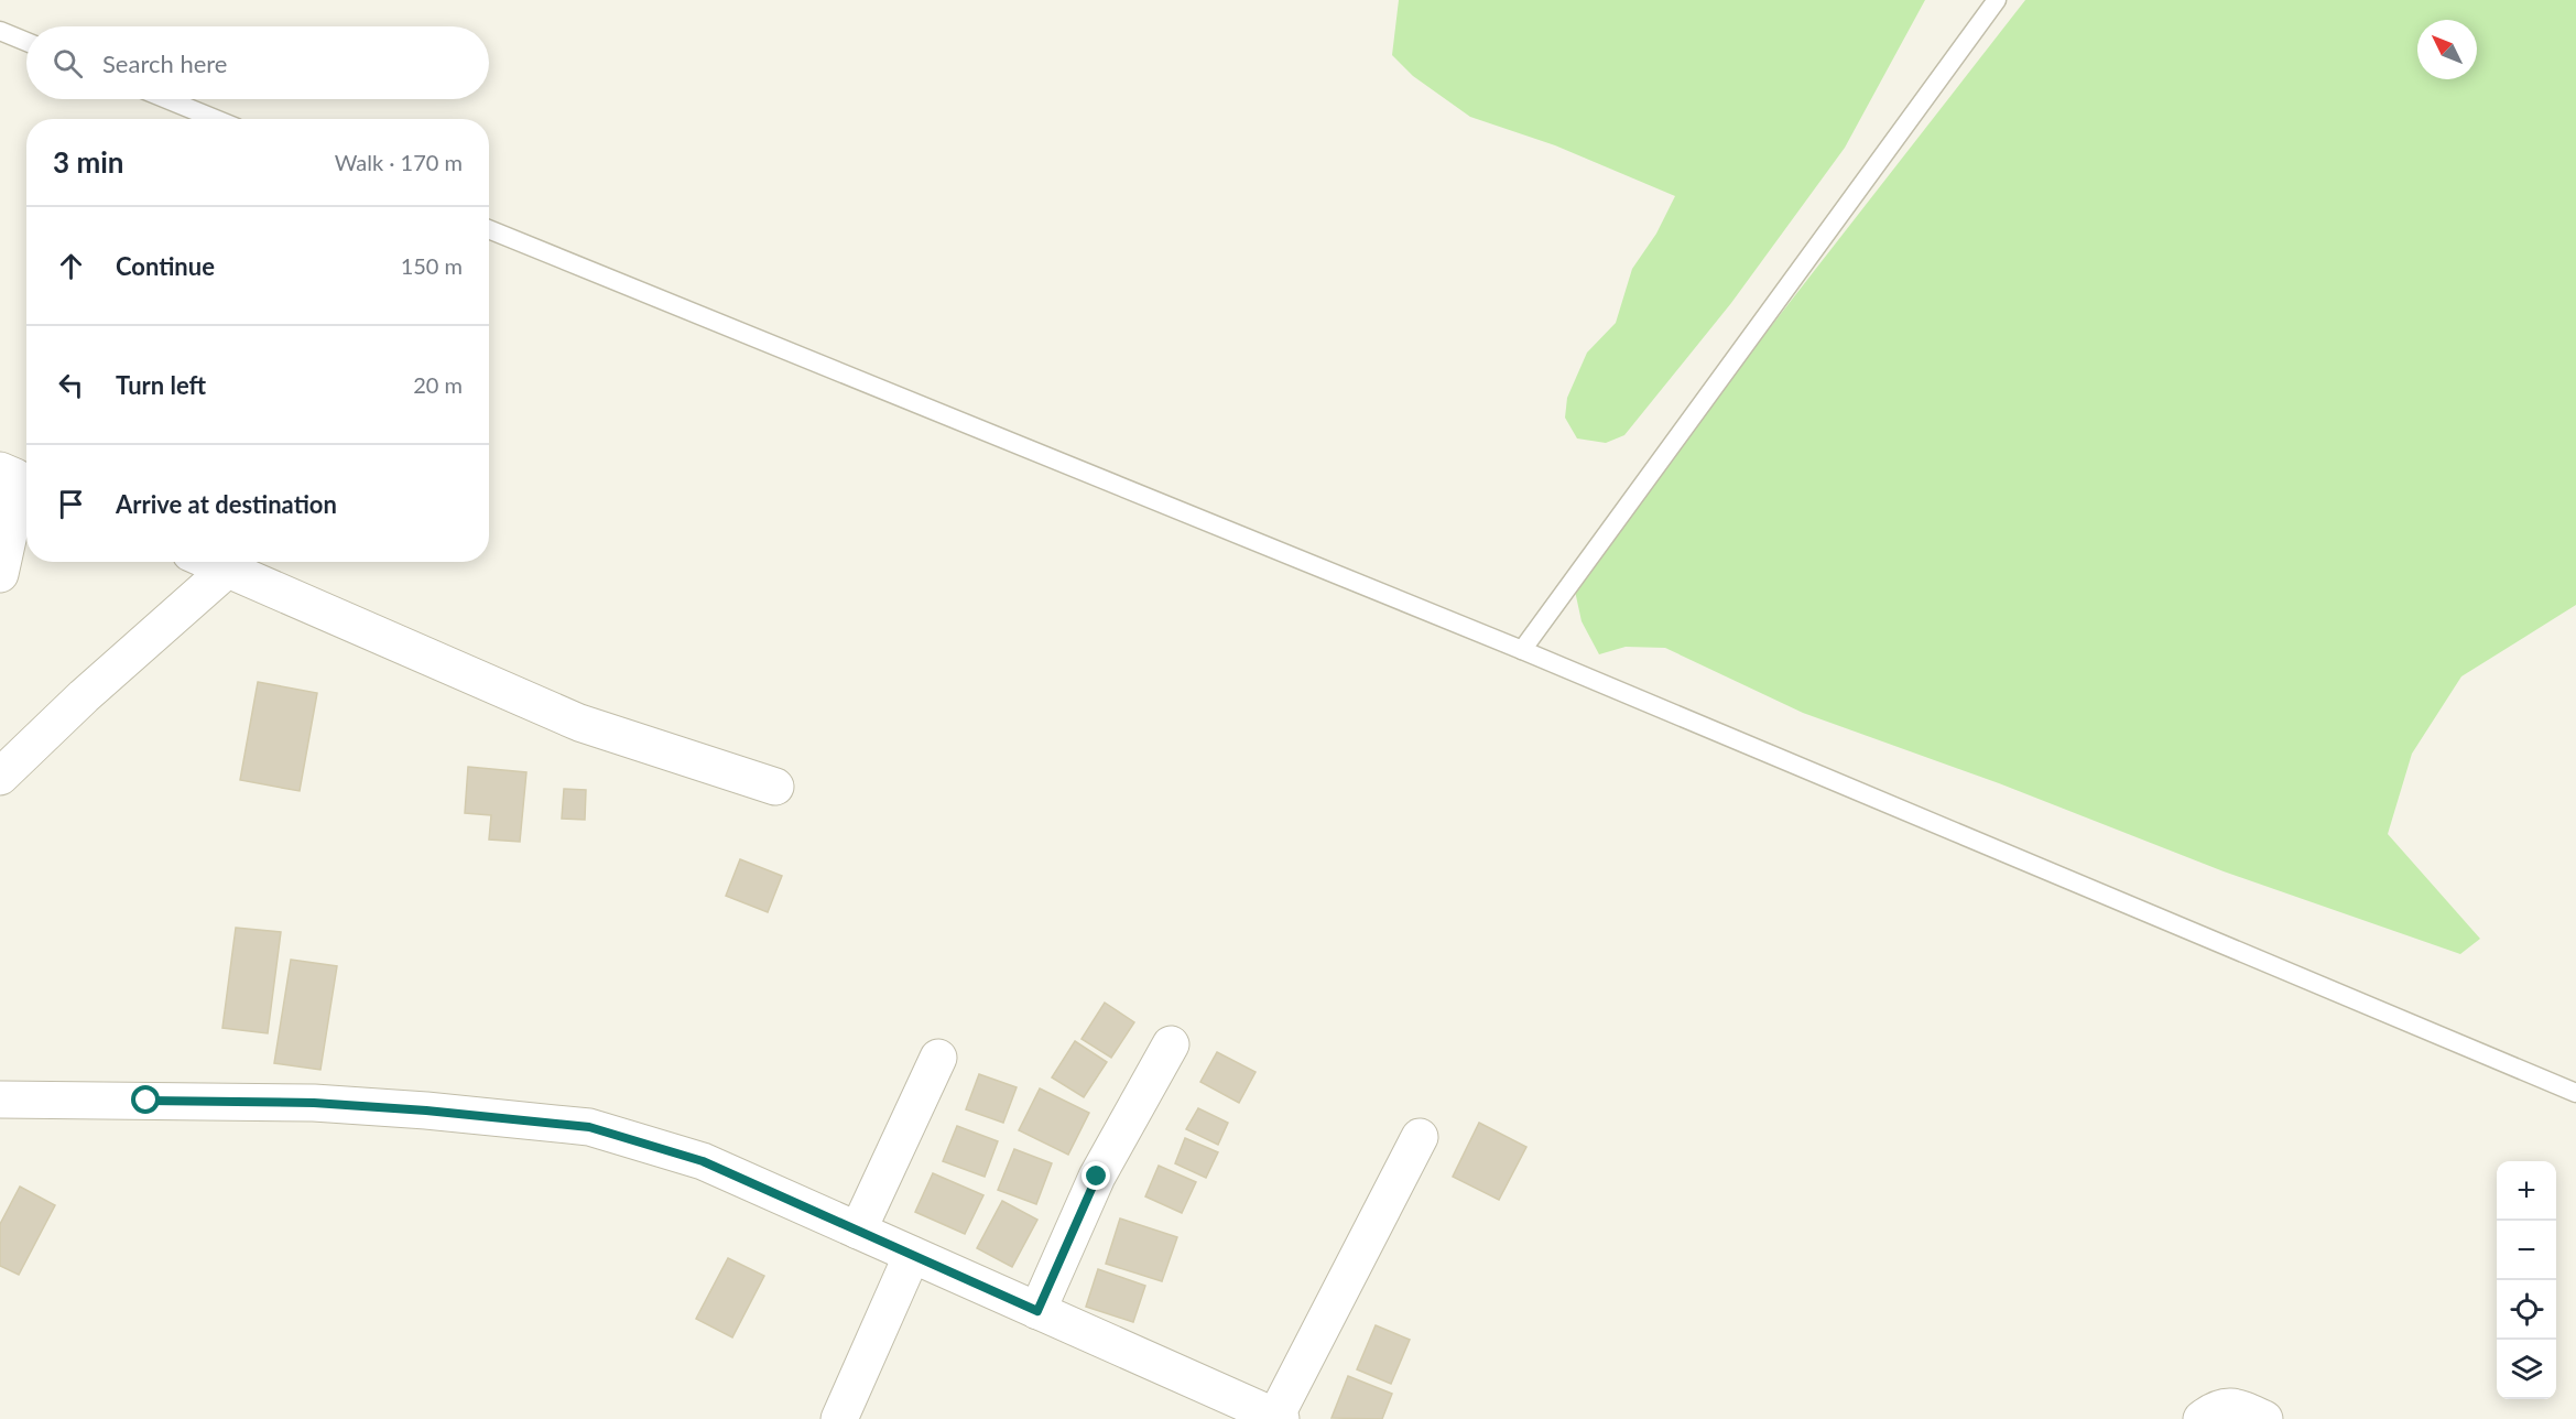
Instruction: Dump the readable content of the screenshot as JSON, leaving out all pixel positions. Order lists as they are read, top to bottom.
{
  "north": "top left",
  "page": {
    "search": "Search here",
    "heading": ["3 min", "Walk · 170 m"],
    "list": [
      ["Continue", "150 m"],
      ["Turn left", "20 m"],
      "Arrive at destination"
    ],
    "map_buttons": ["+", "−"]
  }
}
